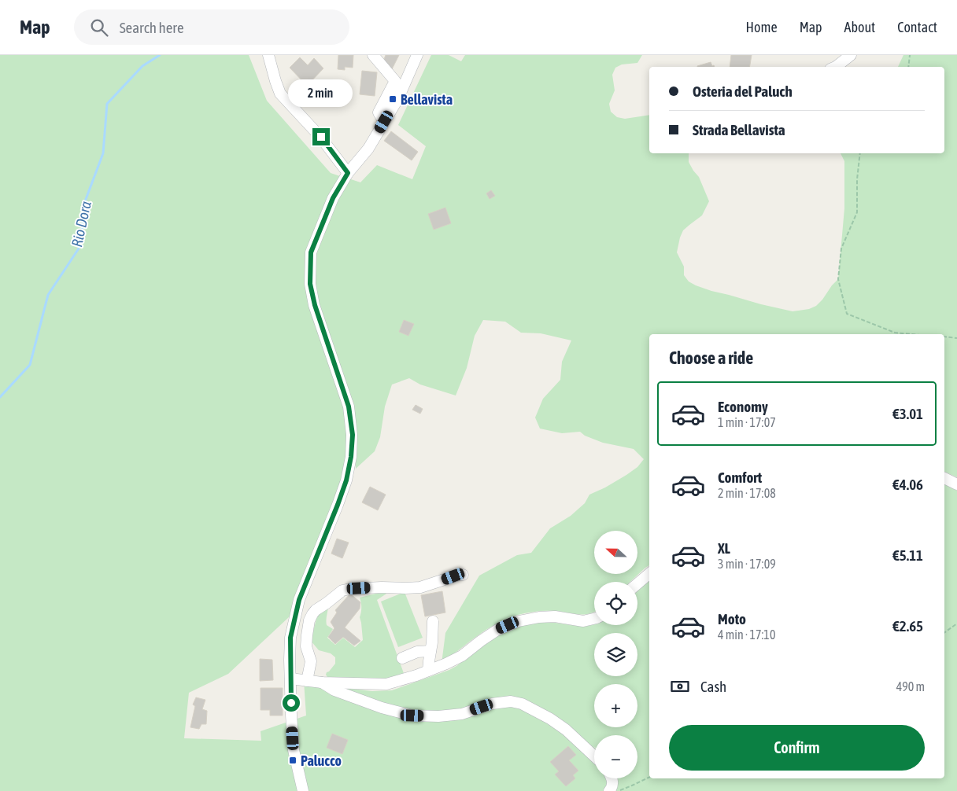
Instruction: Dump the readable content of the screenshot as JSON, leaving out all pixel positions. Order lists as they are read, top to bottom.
{
  "water": ["Rio Dora"],
  "places": {
    "transit": ["Bellavista", "Palucco"]
  },
  "north": "left",
  "page": {
    "header": "Map",
    "search": "Search here",
    "nav": [
      "Home",
      "Map",
      "About",
      "Contact"
    ],
    "banner": ["Osteria del Paluch", "Strada Bellavista"],
    "bubble": "2 min",
    "heading": "Choose a ride",
    "list": [
      {
        "name": "Economy",
        "note": "1 min · 17:07",
        "value": "€3.01"
      },
      {
        "name": "Comfort",
        "note": "2 min · 17:08",
        "value": "€4.06"
      },
      {
        "name": "XL",
        "note": "3 min · 17:09",
        "value": "€5.11"
      },
      {
        "name": "Moto",
        "note": "4 min · 17:10",
        "value": "€2.65"
      }
    ],
    "map_buttons": ["+", "−"],
    "pay": ["Cash", "490 m"],
    "buttons": "Confirm"
  }
}
